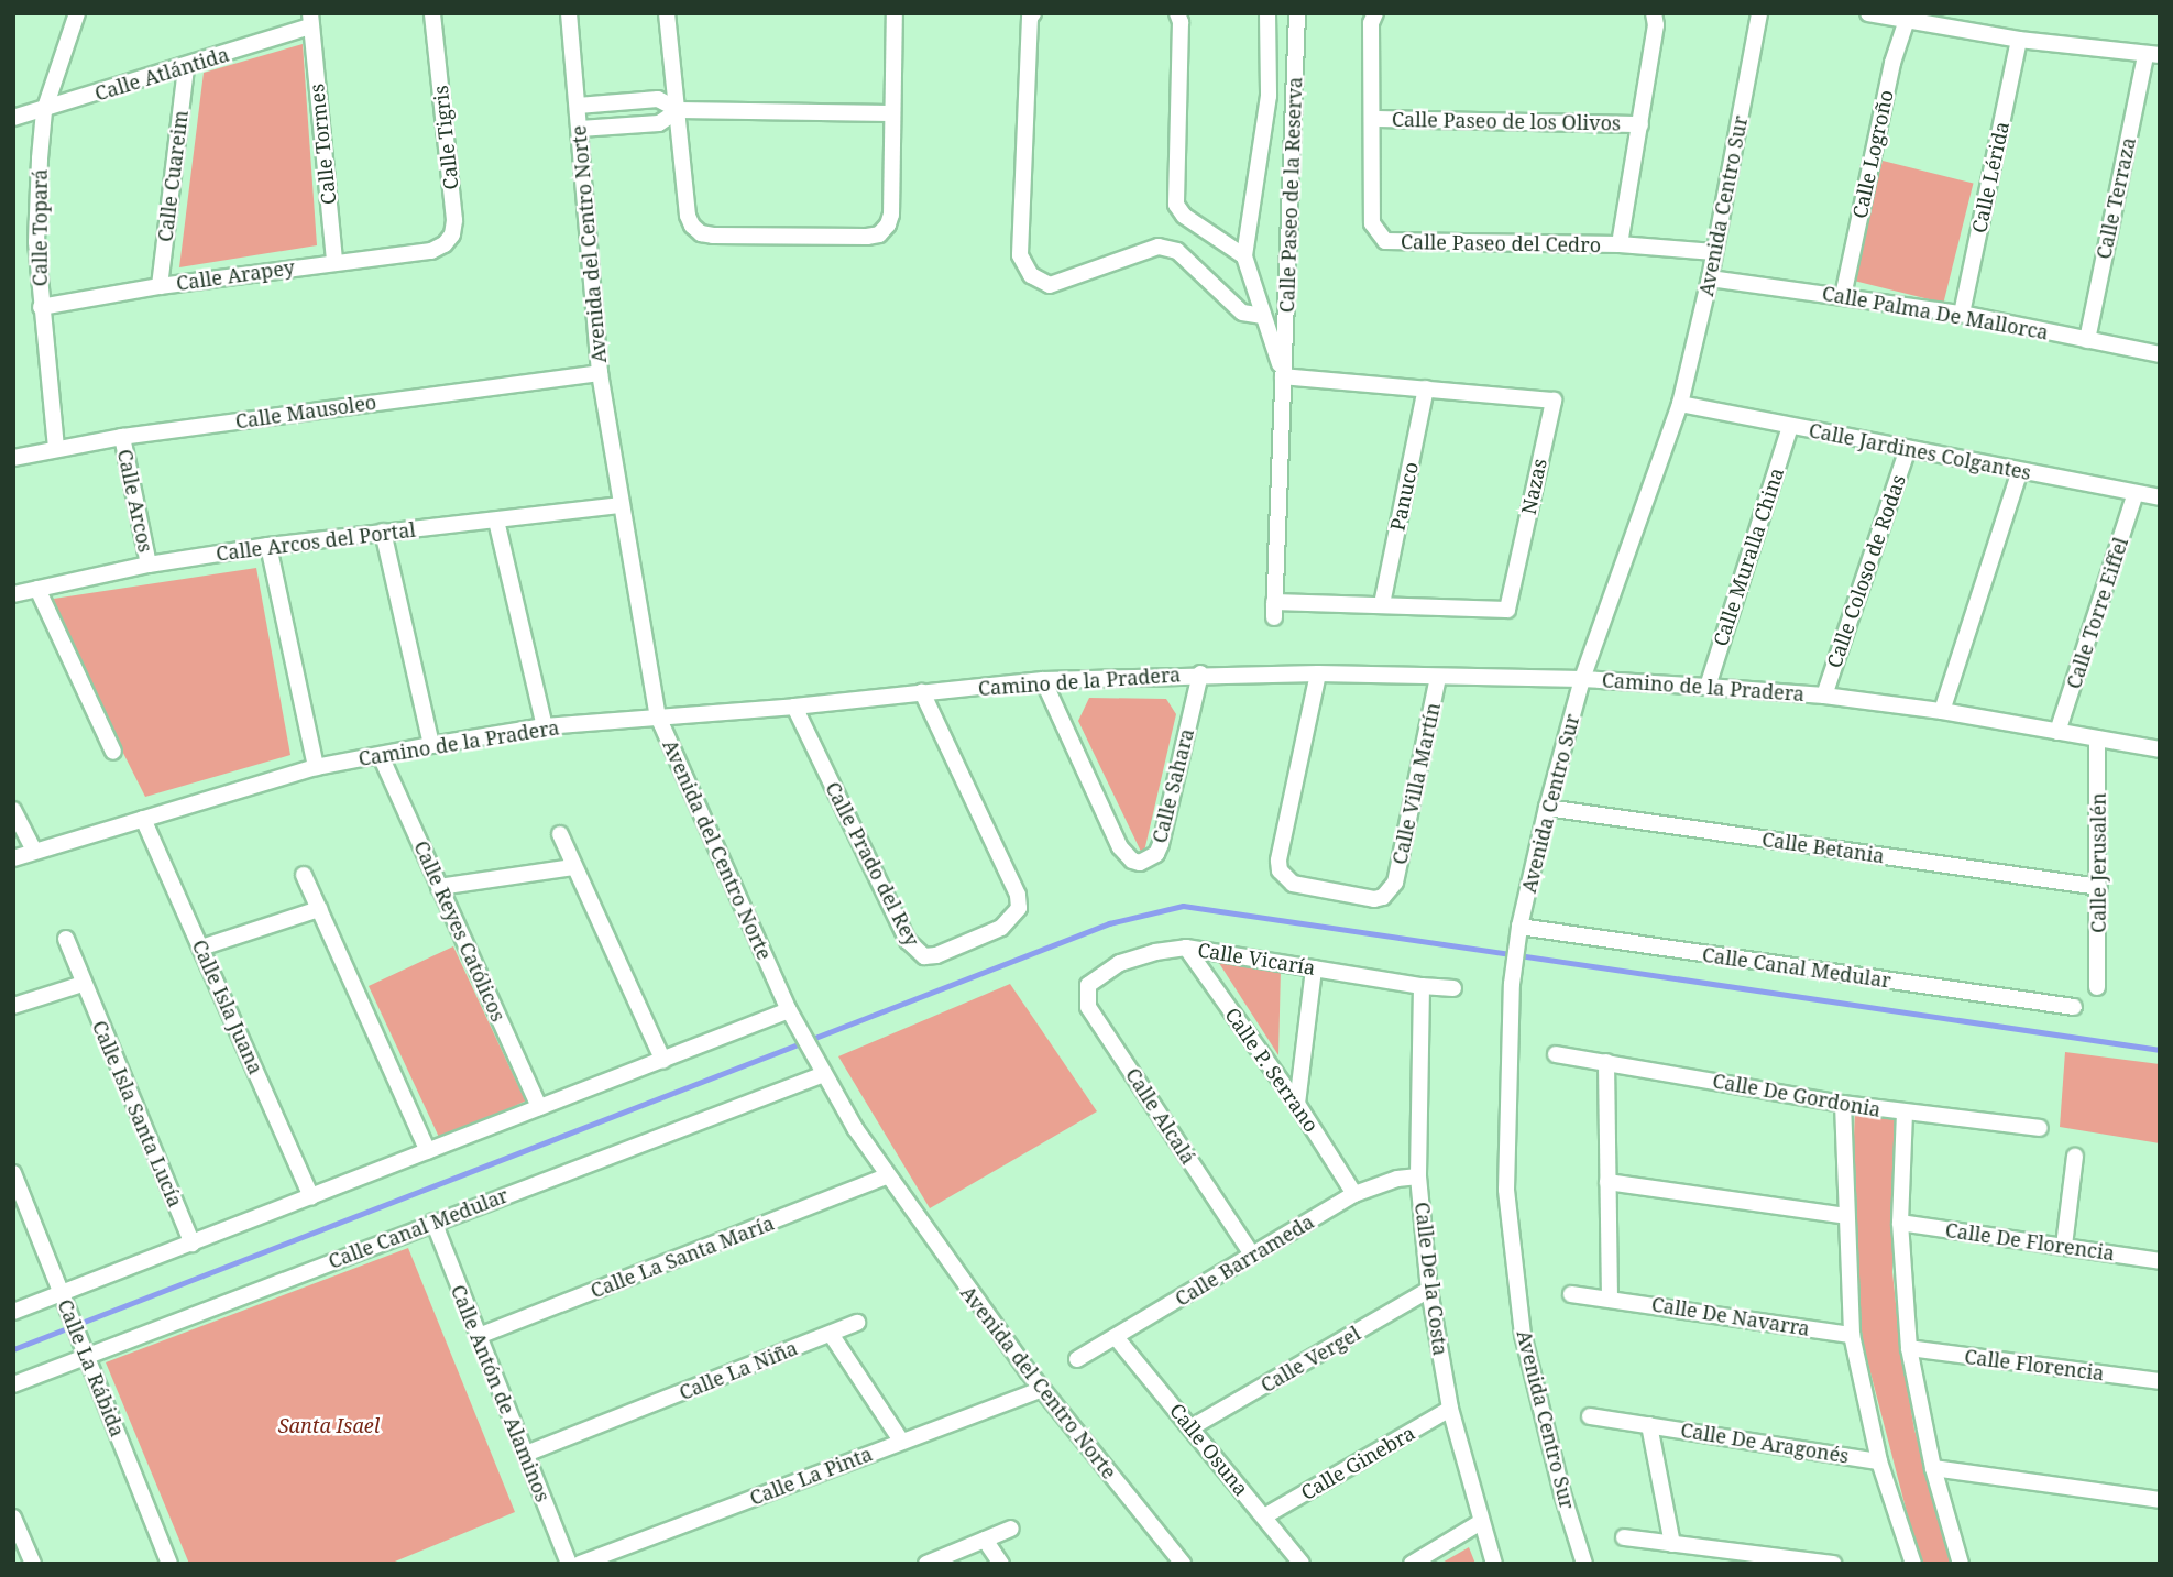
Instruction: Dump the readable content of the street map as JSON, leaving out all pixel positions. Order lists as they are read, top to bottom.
{
  "streets": {
    "street": [
      "Calle Atlántida",
      "Calle Paseo de los Olivos",
      "Calle Tigris",
      "Calle Tormes",
      "Calle Logroño",
      "Calle Cuareim",
      "Calle Lérida",
      "Calle Paseo de la Reserva",
      "Calle Terraza",
      "Avenida Centro Sur",
      "Calle Topará",
      "Calle Paseo del Cedro",
      "Avenida del Centro Norte",
      "Calle Arapey",
      "Calle Palma De Mallorca",
      "Calle Mausoleo",
      "Calle Jardines Colgantes",
      "Nazas",
      "Panuco",
      "Calle Arcos",
      "Calle Arcos del Portal",
      "Calle Muralla China",
      "Calle Coloso de Rodas",
      "Calle Torre Eiffel",
      "Camino de la Pradera",
      "Calle Villa Martín",
      "Calle Sahara",
      "Calle Betania",
      "Calle Jerusalén",
      "Calle Prado del Rey",
      "Calle Reyes Católicos",
      "Calle Vicaría",
      "Calle Canal Medular",
      "Calle Isla Juana",
      "Calle P. Serrano",
      "Calle De Gordonia",
      "Calle Isla Santa Lucía",
      "Calle Alcalá",
      "Calle De Florencia",
      "Calle La Santa María",
      "Calle Barrameda",
      "Calle De la Costa",
      "Calle De Navarra",
      "Calle Vergel",
      "Calle Florencia",
      "Calle La Rábida",
      "Calle La Niña",
      "Calle Antón de Alaminos",
      "Calle De Aragonés",
      "Calle Osuna",
      "Calle Ginebra",
      "Calle La Pinta"
    ]
  },
  "crossings": [
    ["Calle Atlántida", "Calle Tormes"],
    ["Calle Atlántida", "Calle Cuareim"],
    ["Calle Atlántida", "Calle Topará"],
    ["Calle Paseo de los Olivos", "Calle Paseo del Cedro"],
    ["Calle Tigris", "Calle Arapey"],
    ["Calle Tormes", "Calle Arapey"],
    ["Calle Logroño", "Calle Palma De Mallorca"],
    ["Calle Cuareim", "Calle Arapey"],
    ["Calle Lérida", "Calle Palma De Mallorca"],
    ["Calle Paseo de la Reserva", "Nazas"],
    ["Calle Terraza", "Calle Palma De Mallorca"],
    ["Avenida Centro Sur", "Calle Paseo del Cedro"],
    ["Avenida Centro Sur", "Calle Palma De Mallorca"],
    ["Avenida Centro Sur", "Calle Jardines Colgantes"],
    ["Avenida Centro Sur", "Camino de la Pradera"],
    ["Avenida Centro Sur", "Calle Betania"],
    ["Avenida Centro Sur", "Calle Canal Medular"],
    ["Calle Topará", "Calle Arapey"],
    ["Calle Topará", "Calle Mausoleo"],
    ["Avenida del Centro Norte", "Calle Mausoleo"],
    ["Avenida del Centro Norte", "Calle Arcos del Portal"],
    ["Avenida del Centro Norte", "Camino de la Pradera"],
    ["Avenida del Centro Norte", "Calle Canal Medular"],
    ["Avenida del Centro Norte", "Calle La Santa María"],
    ["Avenida del Centro Norte", "Calle La Pinta"],
    ["Calle Mausoleo", "Calle Arcos"],
    ["Calle Jardines Colgantes", "Calle Muralla China"],
    ["Calle Jardines Colgantes", "Calle Coloso de Rodas"],
    ["Calle Jardines Colgantes", "Calle Torre Eiffel"],
    ["Nazas", "Panuco"],
    ["Calle Arcos", "Calle Arcos del Portal"],
    ["Calle Muralla China", "Camino de la Pradera"],
    ["Calle Coloso de Rodas", "Camino de la Pradera"],
    ["Calle Torre Eiffel", "Camino de la Pradera"],
    ["Camino de la Pradera", "Calle Villa Martín"],
    ["Camino de la Pradera", "Calle Sahara"],
    ["Camino de la Pradera", "Calle Jerusalén"],
    ["Camino de la Pradera", "Calle Prado del Rey"],
    ["Camino de la Pradera", "Calle Reyes Católicos"],
    ["Camino de la Pradera", "Calle Isla Juana"],
    ["Calle Betania", "Calle Jerusalén"],
    ["Calle Vicaría", "Calle P. Serrano"],
    ["Calle Vicaría", "Calle Alcalá"],
    ["Calle Vicaría", "Calle De la Costa"],
    ["Calle Canal Medular", "Calle La Rábida"],
    ["Calle Canal Medular", "Calle Antón de Alaminos"],
    ["Calle P. Serrano", "Calle Barrameda"],
    ["Calle Alcalá", "Calle Barrameda"],
    ["Calle La Santa María", "Calle Antón de Alaminos"],
    ["Calle Barrameda", "Calle De la Costa"],
    ["Calle Barrameda", "Calle Osuna"],
    ["Calle De la Costa", "Calle Vergel"],
    ["Calle De la Costa", "Calle Ginebra"],
    ["Calle Vergel", "Calle Osuna"],
    ["Calle La Niña", "Calle Antón de Alaminos"],
    ["Calle Osuna", "Calle Ginebra"]
  ],
  "parks": ["Santa Isael"]
}
